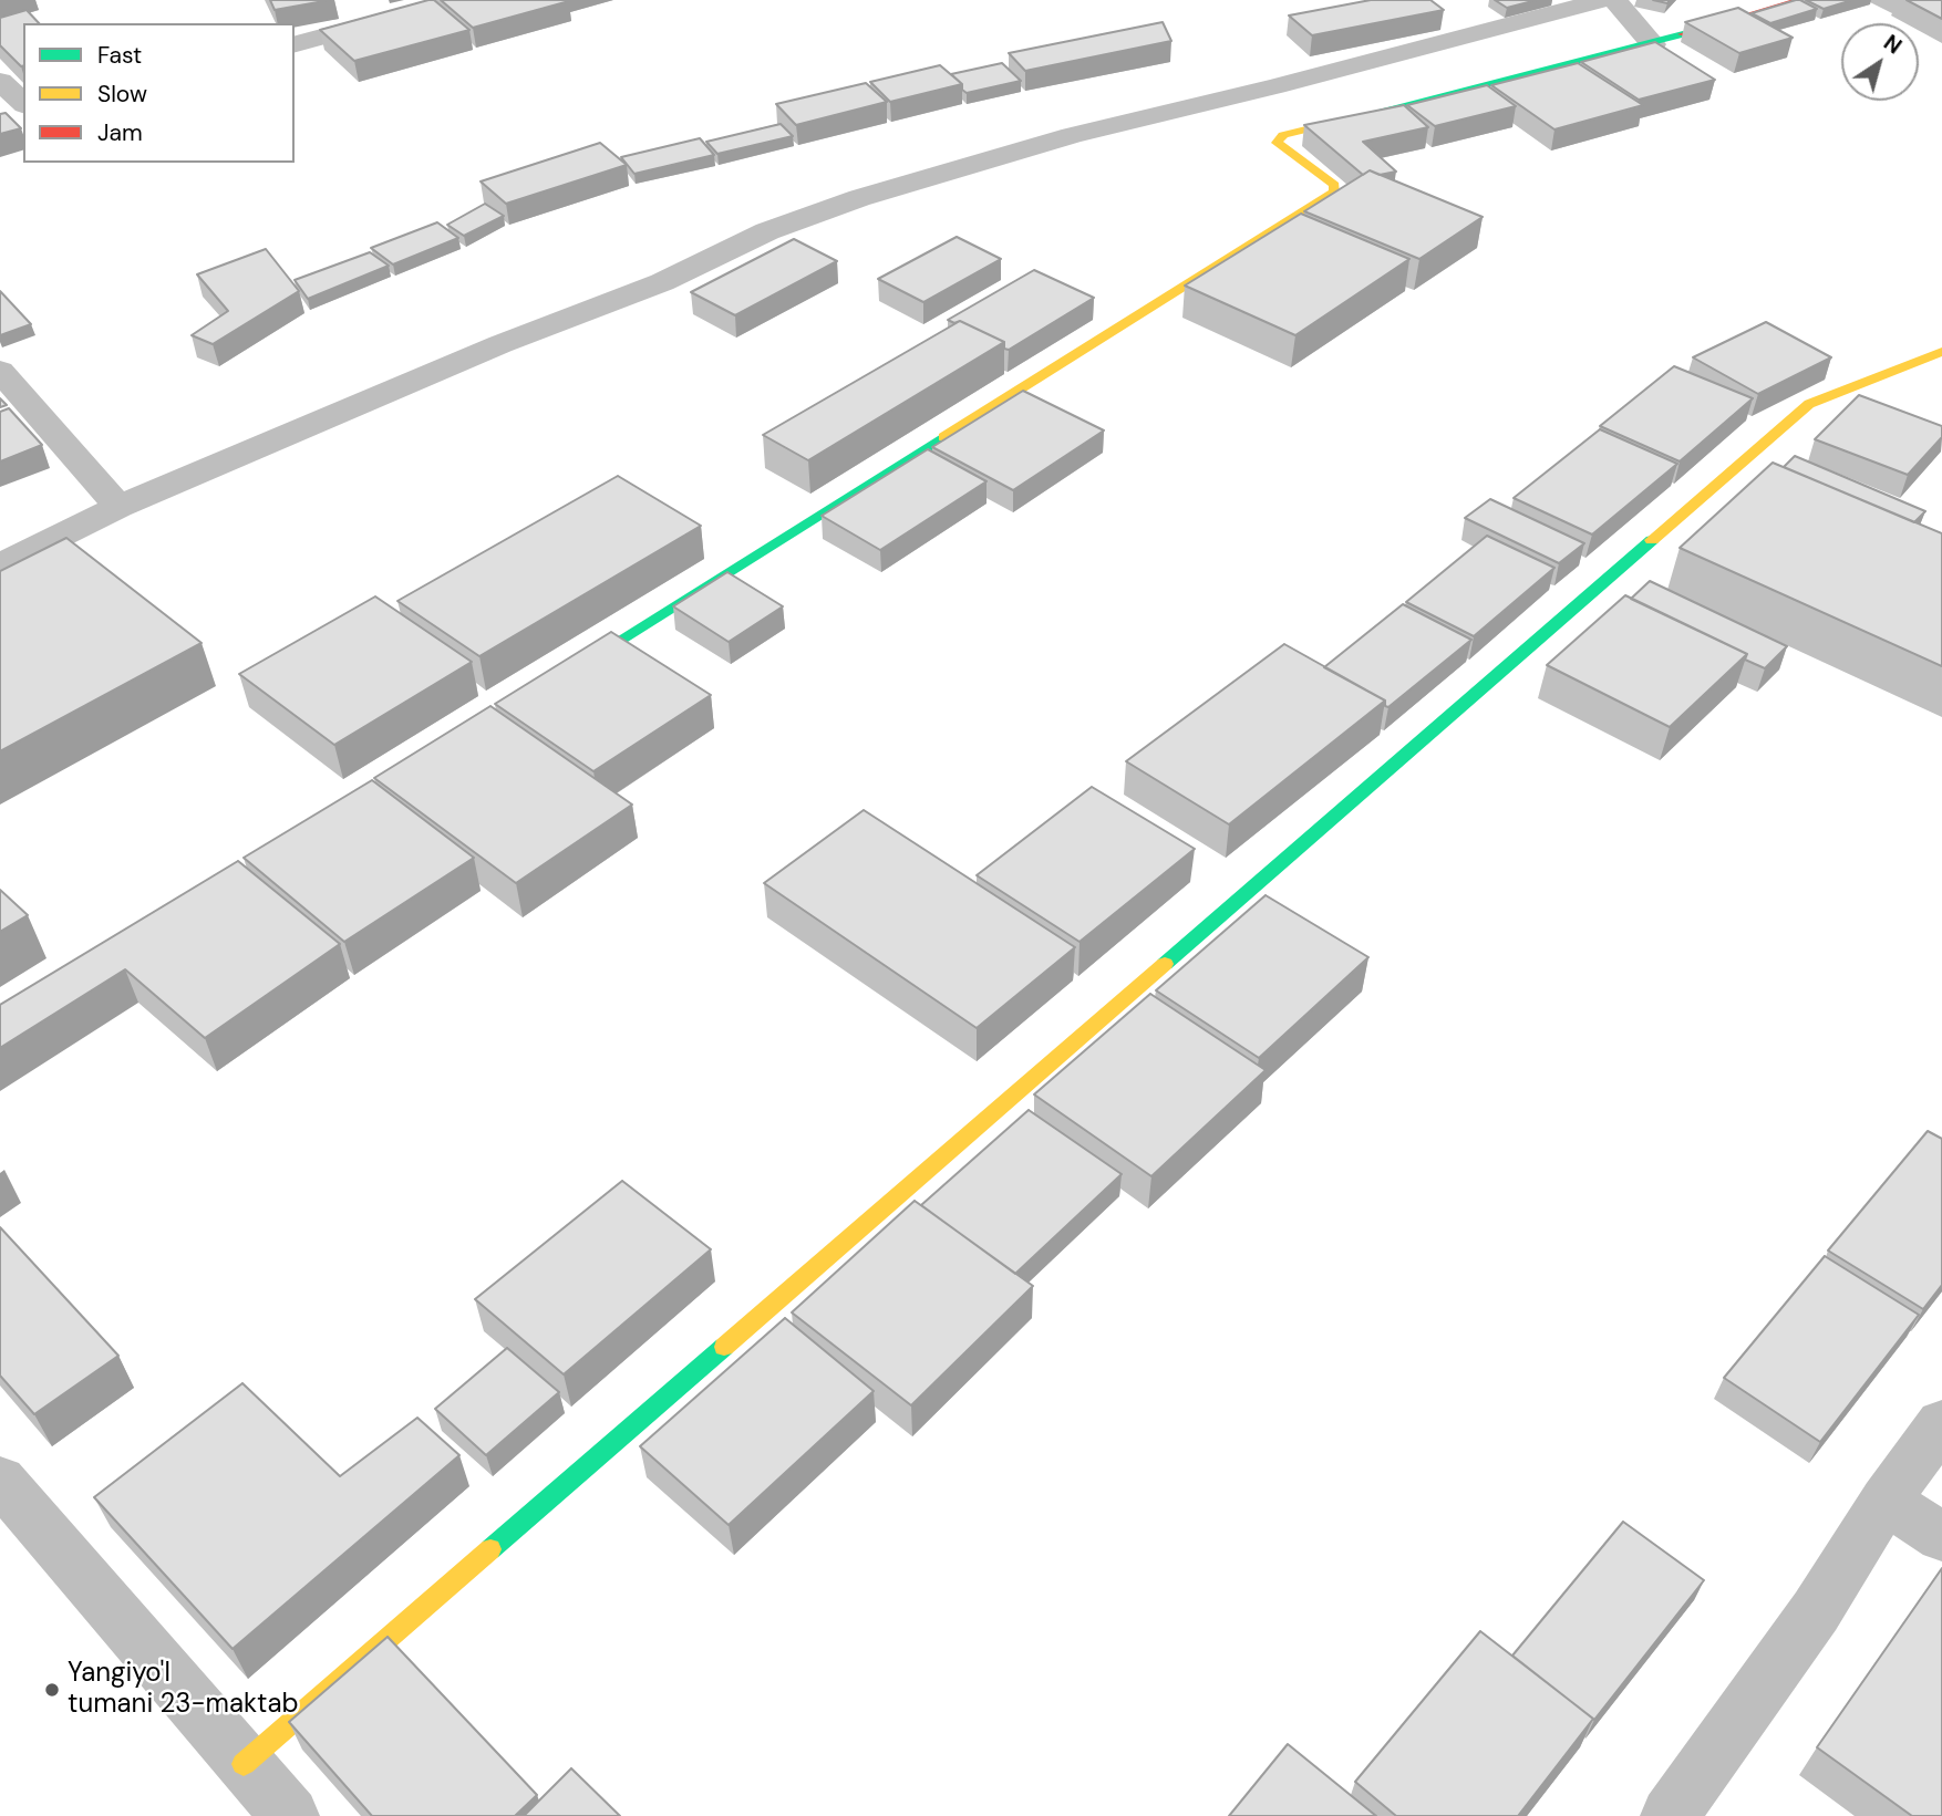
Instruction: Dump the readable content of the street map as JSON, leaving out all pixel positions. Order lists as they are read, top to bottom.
{
  "places": ["Yangiyo'l tumani 23-maktab"],
  "legend": ["Fast", "Slow", "Jam"],
  "north": "top right"
}
